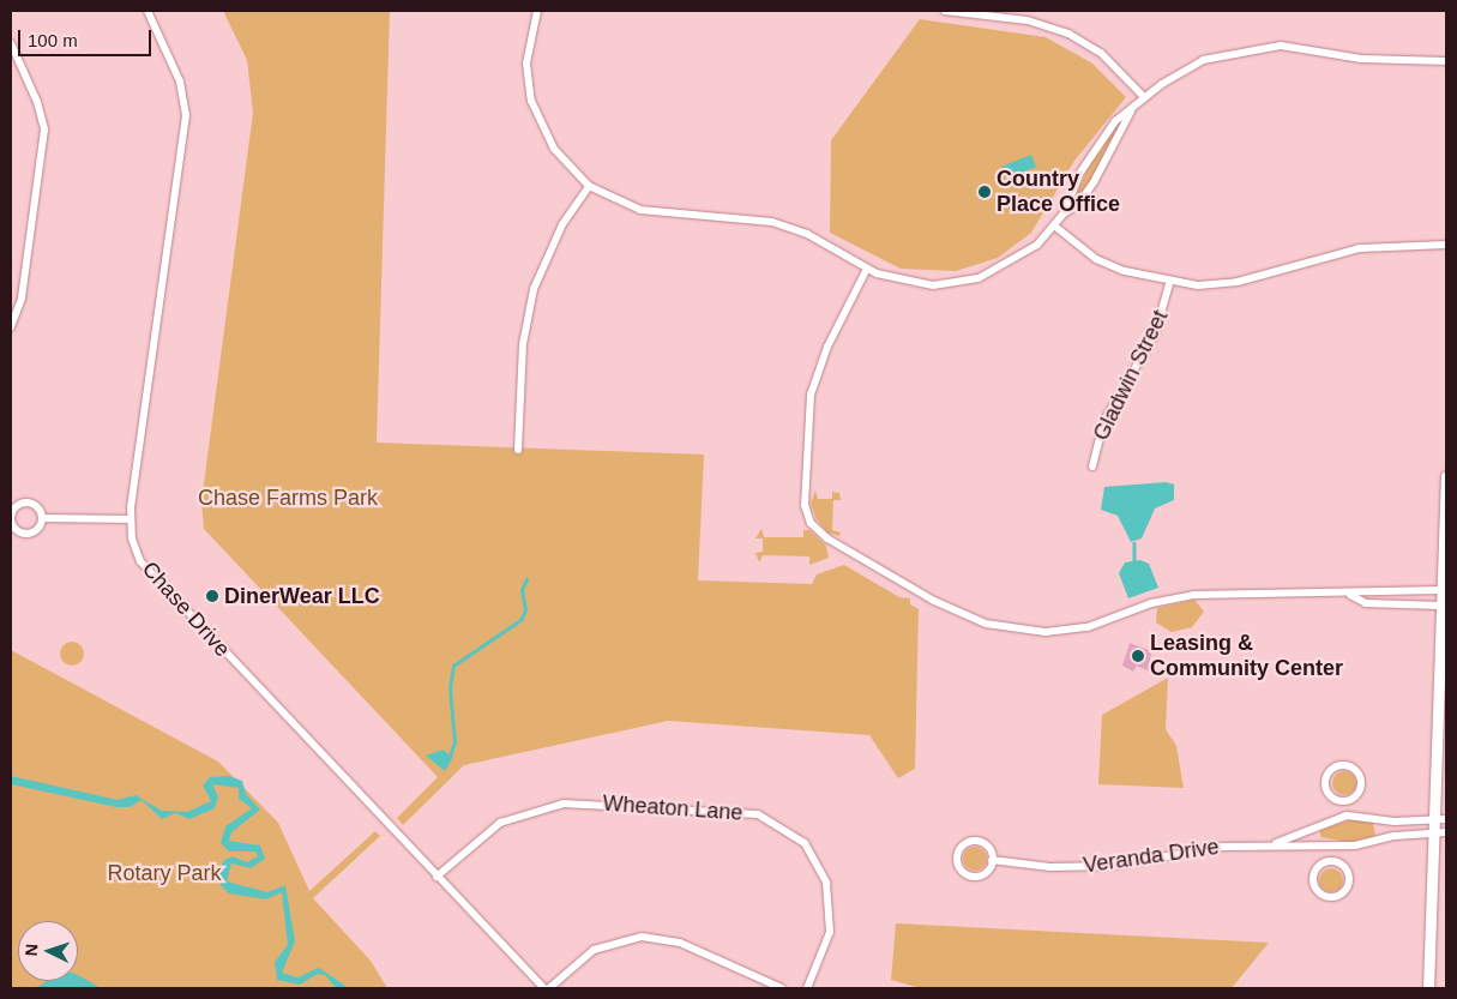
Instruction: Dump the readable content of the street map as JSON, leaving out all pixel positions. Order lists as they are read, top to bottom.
{
  "streets": {
    "street": [
      "Gladwin Street",
      "Chase Drive",
      "Wheaton Lane",
      "Veranda Drive"
    ]
  },
  "crossings": [
    ["Chase Drive", "Wheaton Lane"]
  ],
  "parks": ["Chase Farms Park", "Rotary Park"],
  "places": ["Country Place Office", "DinerWear LLC", "Leasing & Community Center"],
  "scale_bar": "100 m",
  "north": "left"
}
